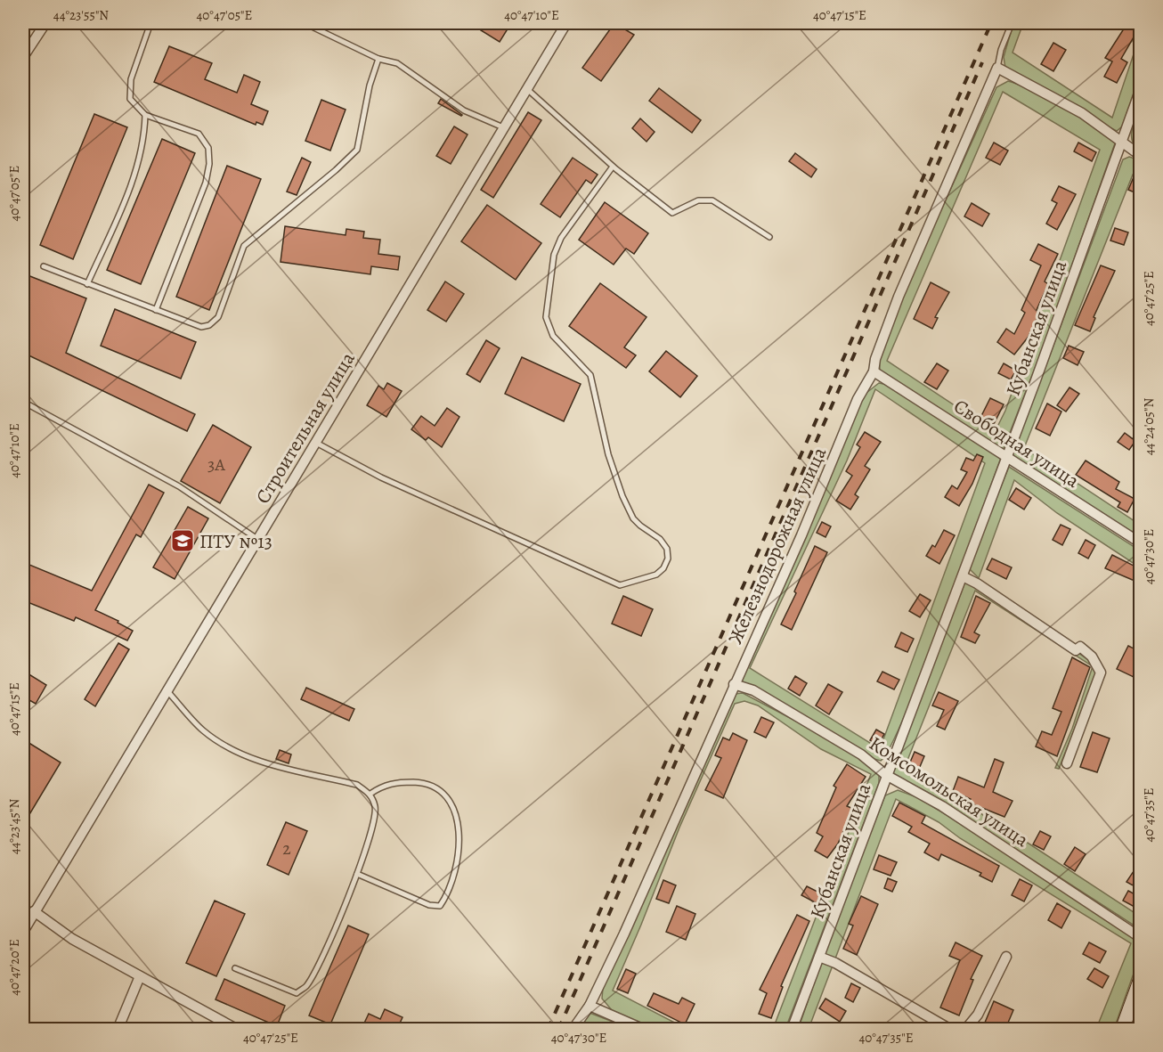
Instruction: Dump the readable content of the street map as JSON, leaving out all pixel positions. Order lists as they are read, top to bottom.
{
  "streets": {
    "street": [
      "Кубанская улица",
      "Строительная улица",
      "Свободная улица",
      "Железнодорожная улица",
      "Комсомольская улица"
    ]
  },
  "crossings": [
    ["Кубанская улица", "Свободная улица"],
    ["Кубанская улица", "Комсомольская улица"],
    ["Свободная улица", "Железнодорожная улица"],
    ["Железнодорожная улица", "Комсомольская улица"]
  ],
  "places": {
    "school or university": ["ПТУ №13"]
  },
  "house_numbers": ["3А", "2"],
  "coordinates": [
    "44°23'55\"N",
    "40°47'05\"E",
    "40°47'10\"E",
    "40°47'15\"E",
    "40°47'25\"E",
    "44°24'05\"N",
    "40°47'30\"E",
    "40°47'35\"E",
    "44°23'45\"N",
    "40°47'20\"E"
  ]
}
